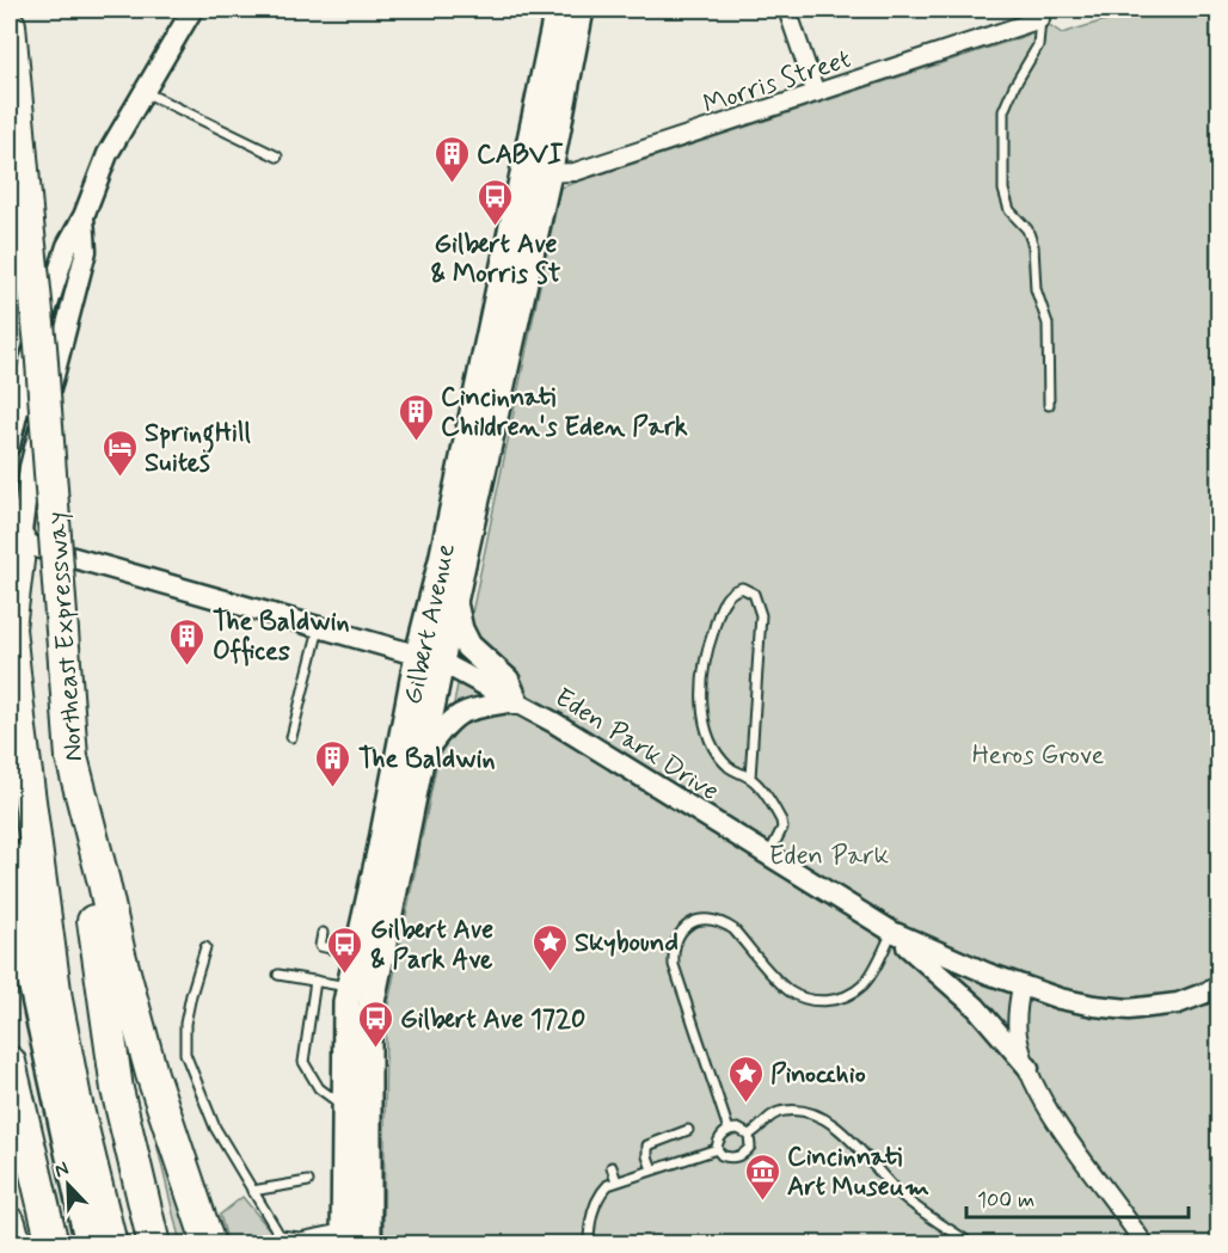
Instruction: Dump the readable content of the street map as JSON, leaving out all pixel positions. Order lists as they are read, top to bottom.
{
  "streets": {
    "highway": ["Northeast Expressway"],
    "main road": ["Gilbert Avenue"],
    "street": ["Morris Street", "Eden Park Drive"]
  },
  "crossings": [
    ["Morris Street", "Gilbert Avenue"],
    ["Gilbert Avenue", "Eden Park Drive"]
  ],
  "parks": ["Heros Grove", "Eden Park"],
  "places": {
    "building": [
      "CABVI",
      "Cincinnati Children's Eden Park",
      "The Baldwin Offices",
      "The Baldwin"
    ],
    "bus stop": ["Gilbert Ave & Morris St", "Gilbert Ave & Park Ave", "Gilbert Ave 1720"],
    "hotel": ["SpringHill Suites"],
    "place": ["Skybound", "Pinocchio"],
    "museum": ["Cincinnati Art Museum"]
  },
  "scale_bar": "100 m",
  "north": "top left"
}
